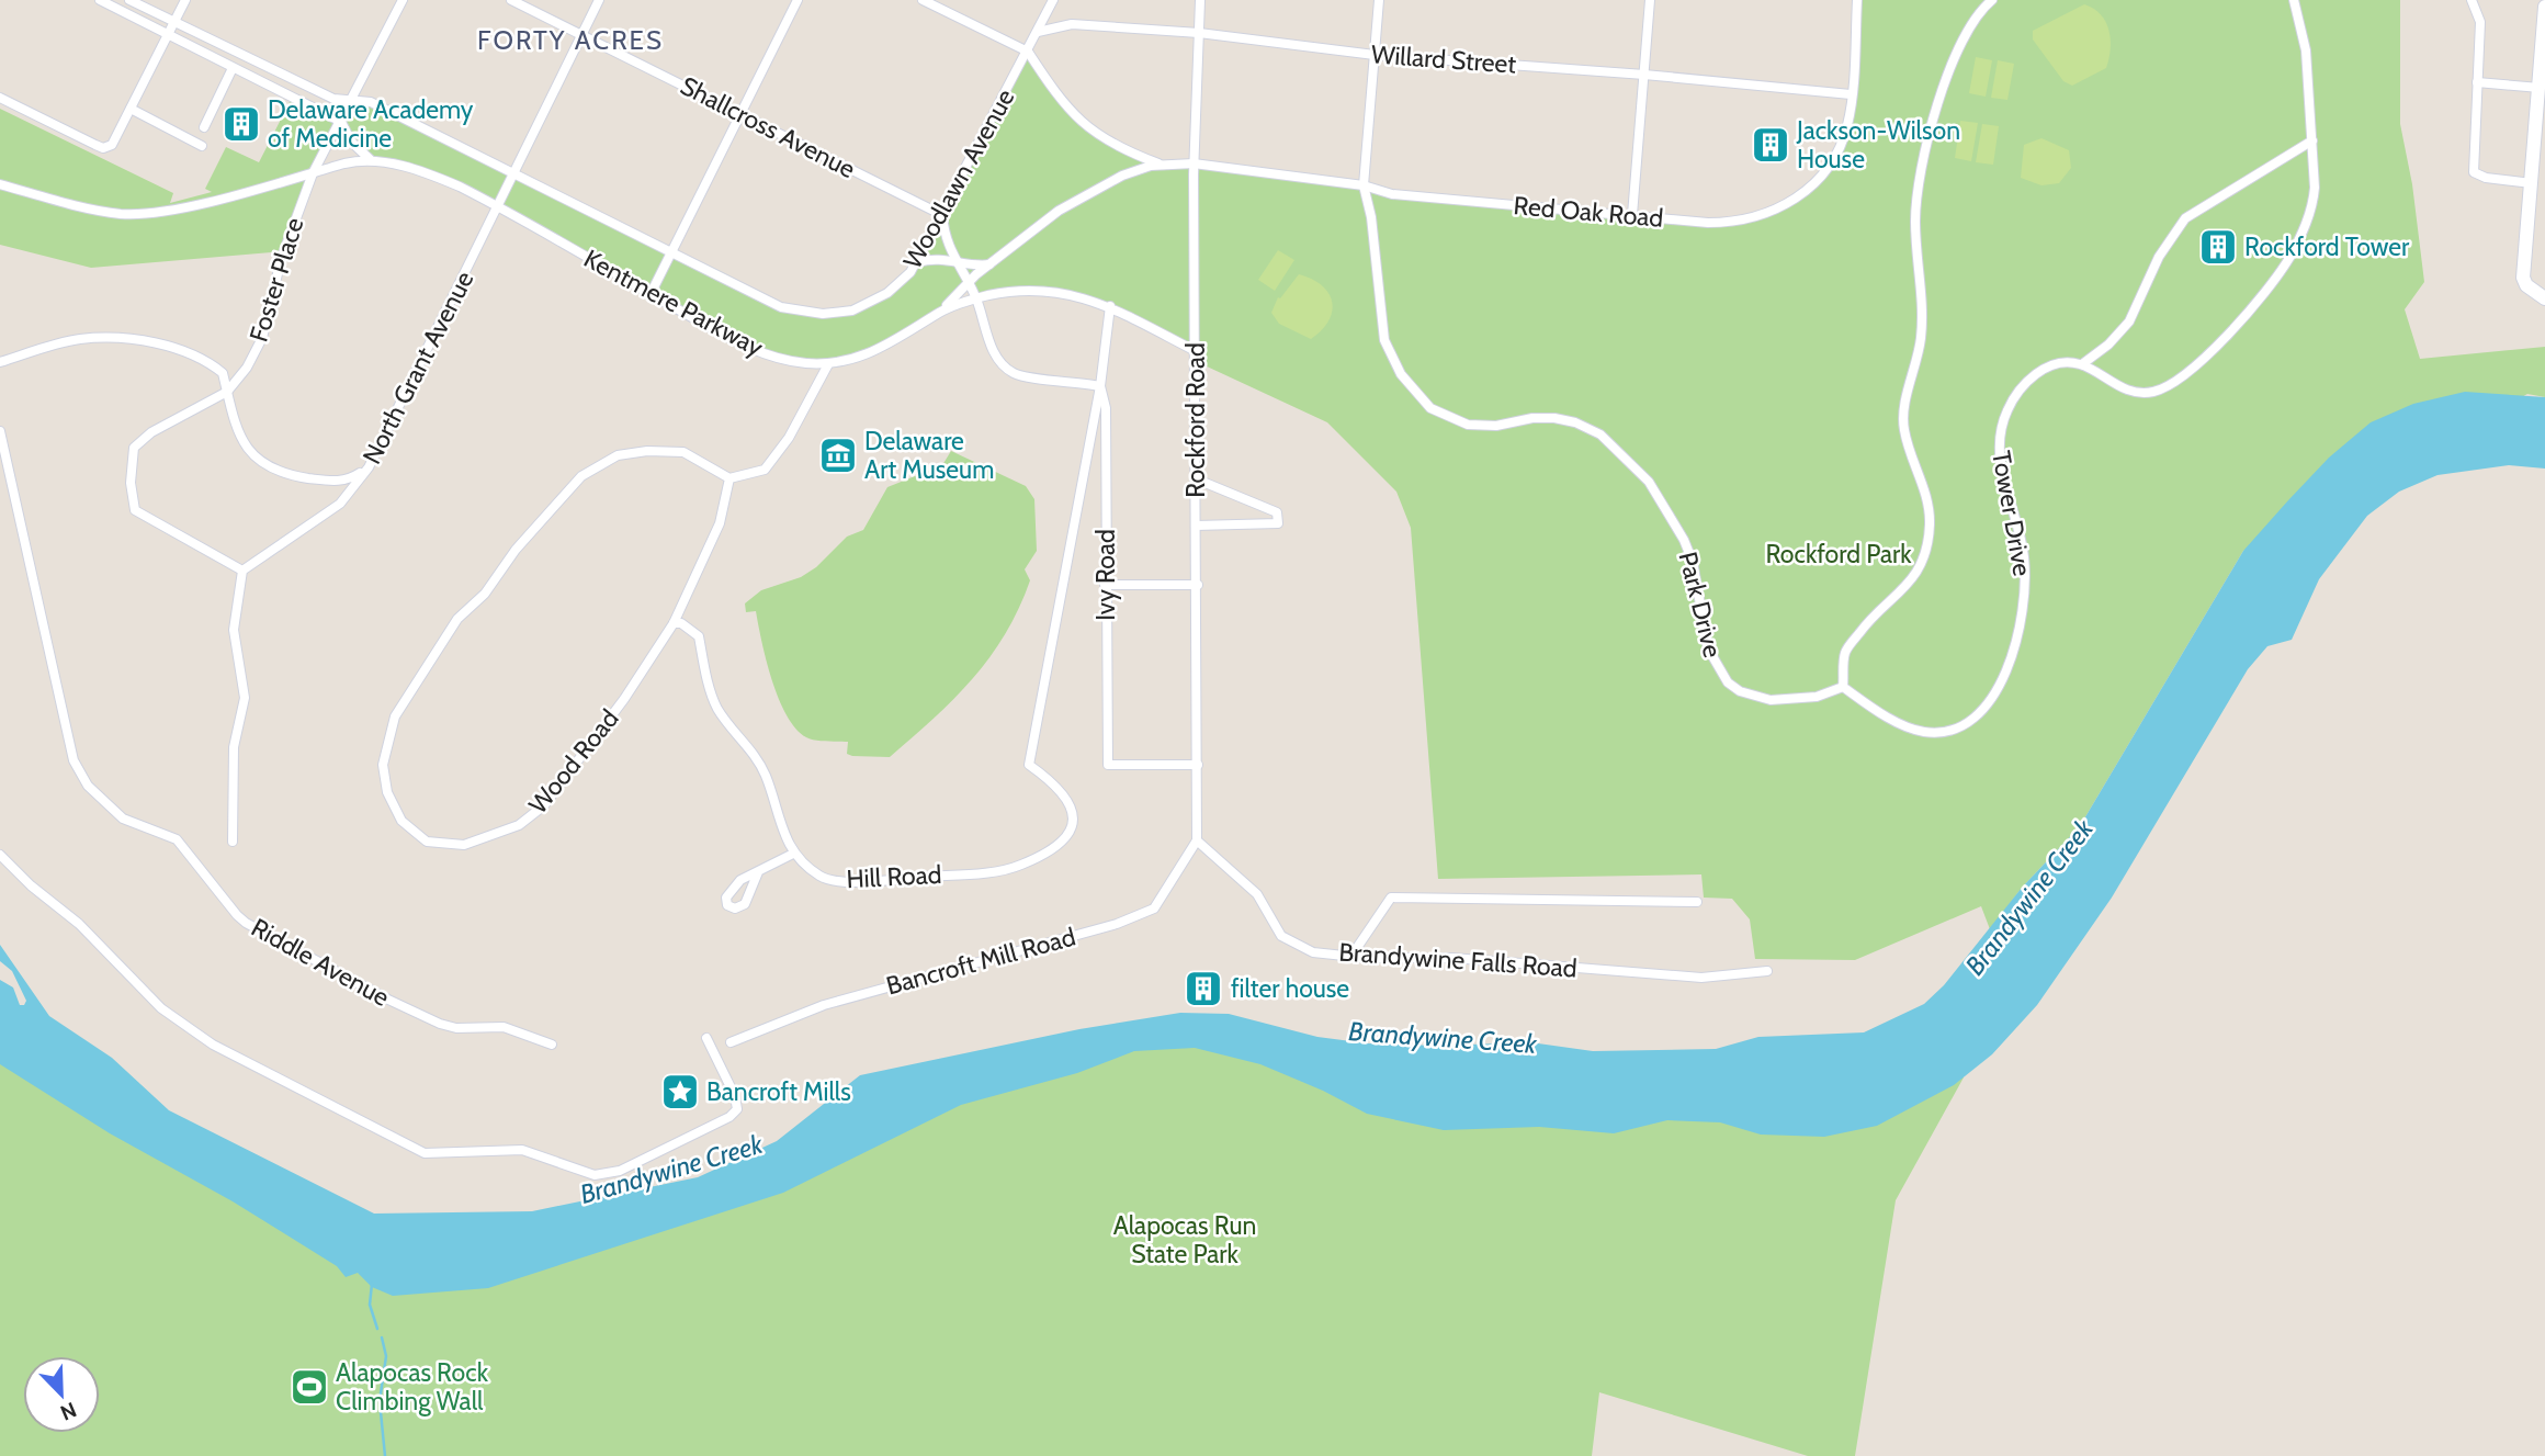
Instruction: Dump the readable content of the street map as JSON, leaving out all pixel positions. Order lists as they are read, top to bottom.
{
  "streets": {
    "street": [
      "Willard Street",
      "Shallcross Avenue",
      "Woodlawn Avenue",
      "Red Oak Road",
      "Foster Place",
      "Kentmere Parkway",
      "North Grant Avenue",
      "Rockford Road",
      "Tower Drive",
      "Ivy Road",
      "Park Drive",
      "Wood Road",
      "Hill Road",
      "Brandywine Falls Road",
      "Bancroft Mill Road",
      "Riddle Avenue"
    ]
  },
  "crossings": [
    ["Willard Street", "Woodlawn Avenue"],
    ["Willard Street", "Red Oak Road"],
    ["Willard Street", "Rockford Road"],
    ["Willard Street", "Park Drive"],
    ["Shallcross Avenue", "Woodlawn Avenue"],
    ["Shallcross Avenue", "North Grant Avenue"],
    ["Woodlawn Avenue", "Red Oak Road"],
    ["Woodlawn Avenue", "Kentmere Parkway"],
    ["Red Oak Road", "Kentmere Parkway"],
    ["Red Oak Road", "Rockford Road"],
    ["Red Oak Road", "Park Drive"],
    ["Foster Place", "Kentmere Parkway"],
    ["Foster Place", "North Grant Avenue"],
    ["Kentmere Parkway", "North Grant Avenue"],
    ["Kentmere Parkway", "Rockford Road"],
    ["Rockford Road", "Ivy Road"],
    ["Rockford Road", "Brandywine Falls Road"],
    ["Rockford Road", "Bancroft Mill Road"],
    ["Tower Drive", "Park Drive"],
    ["Ivy Road", "Hill Road"],
    ["Wood Road", "Hill Road"],
    ["Brandywine Falls Road", "Bancroft Mill Road"]
  ],
  "districts": ["FORTY ACRES"],
  "water": ["Brandywine Creek"],
  "parks": ["Rockford Park", "Alapocas Run State Park"],
  "places": {
    "building": [
      "Delaware Academy of Medicine",
      "Jackson-Wilson House",
      "Rockford Tower",
      "filter house"
    ],
    "museum": ["Delaware Art Museum"],
    "place": ["Bancroft Mills"],
    "sports": ["Alapocas Rock Climbing Wall"]
  },
  "north": "bottom right"
}
